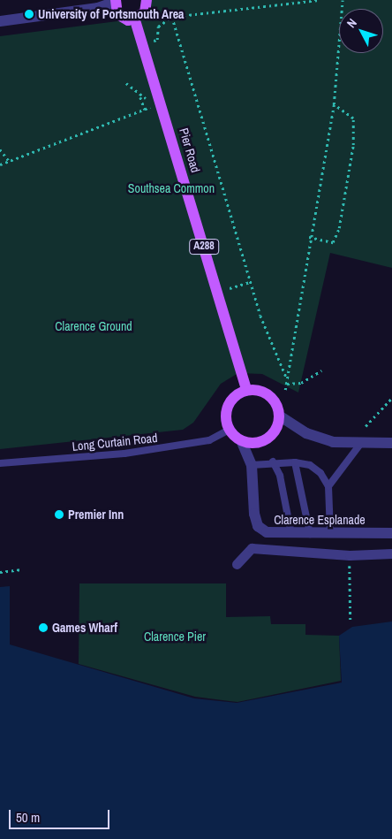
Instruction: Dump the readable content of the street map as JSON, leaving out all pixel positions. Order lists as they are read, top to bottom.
{
  "streets": {
    "main road": ["Pier Road", "A288"],
    "street": ["Clarence Esplanade"],
    "lane": ["Long Curtain Road"]
  },
  "crossings": [
    ["Pier Road", "Long Curtain Road"],
    ["Pier Road", "Clarence Esplanade"],
    ["Long Curtain Road", "Clarence Esplanade"]
  ],
  "parks": ["Southsea Common", "Clarence Ground", "Clarence Pier"],
  "places": ["University of Portsmouth Area", "Premier Inn", "Games Wharf"],
  "scale_bar": "50 m",
  "north": "top left"
}
